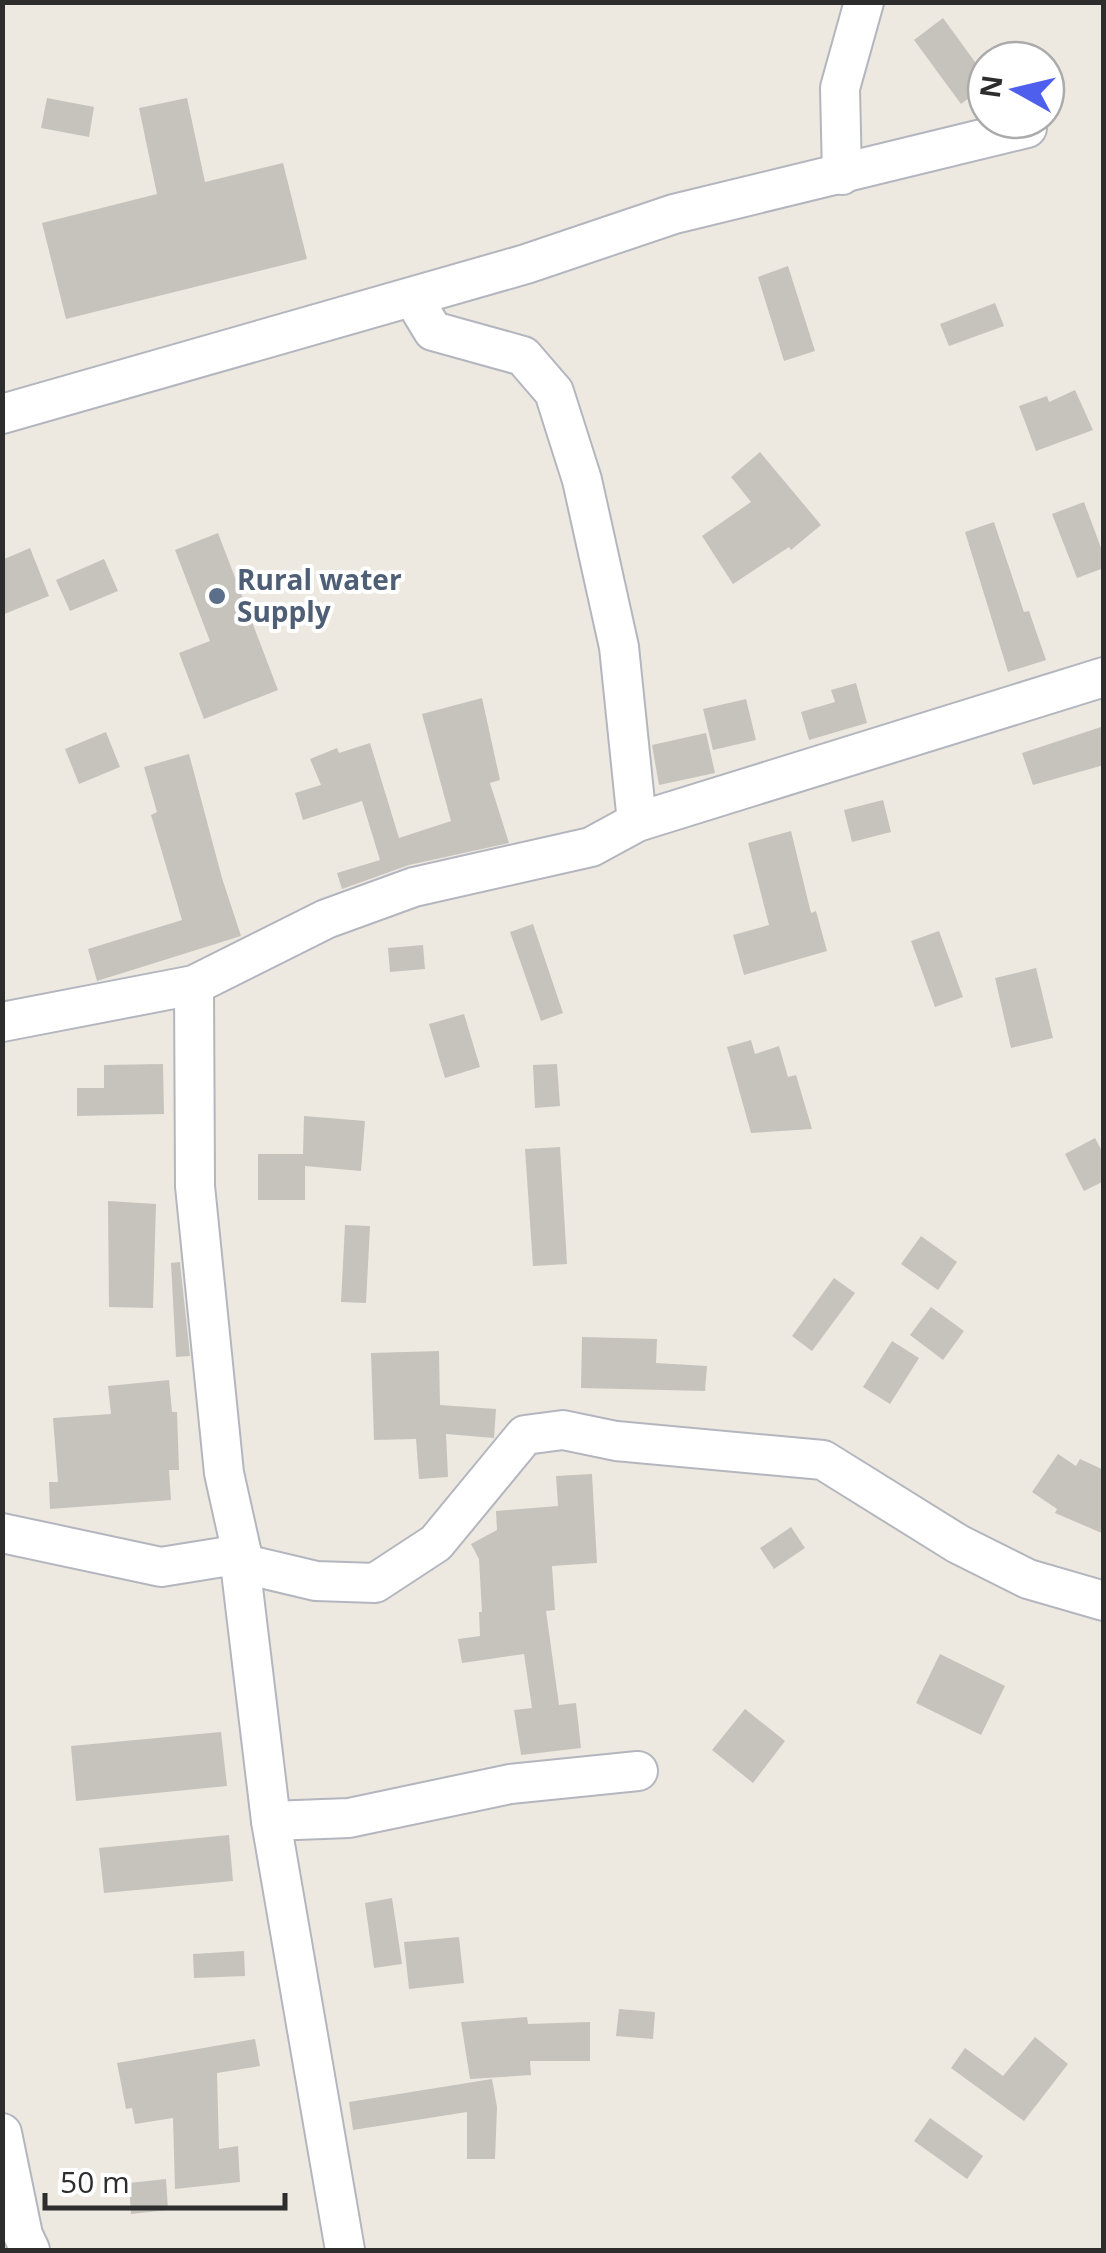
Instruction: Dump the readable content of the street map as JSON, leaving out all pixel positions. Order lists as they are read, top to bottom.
{
  "places": ["Rural water Supply"],
  "scale_bar": "50 m",
  "north": "left"
}
